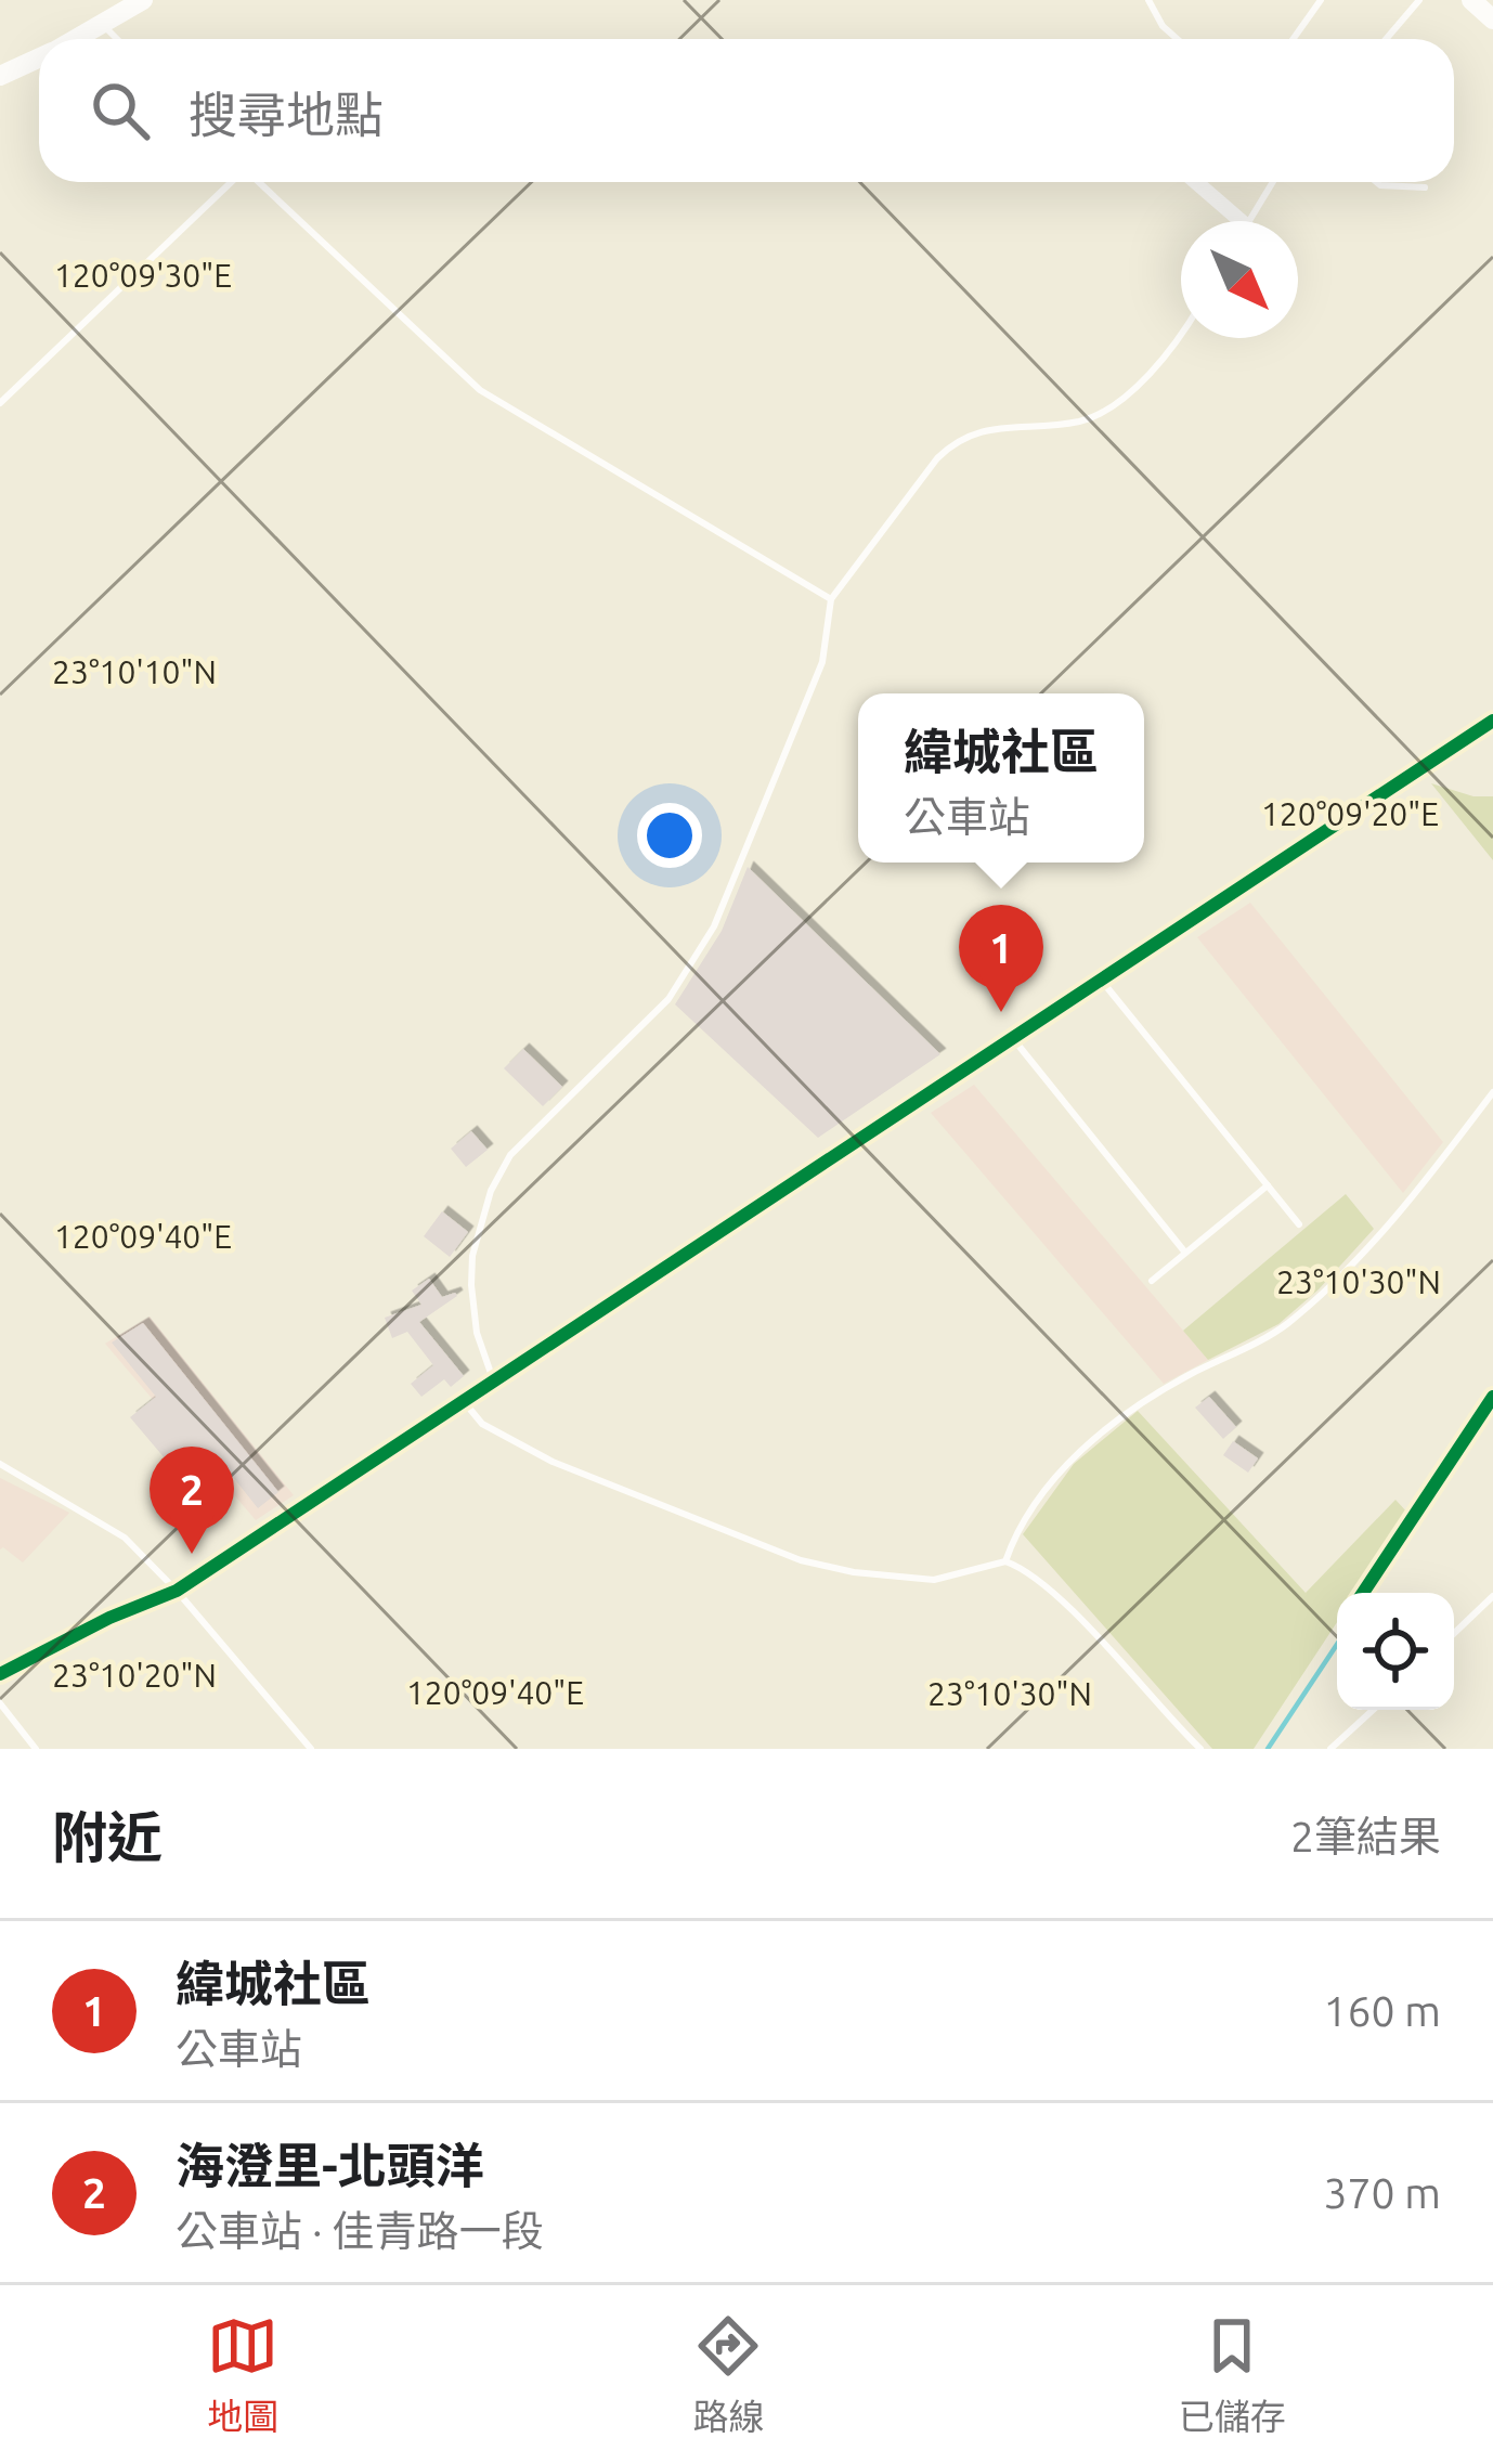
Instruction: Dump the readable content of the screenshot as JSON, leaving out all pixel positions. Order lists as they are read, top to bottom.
{
  "north": "bottom right",
  "page": {
    "search": "搜尋地點",
    "popup": ["緯城社區", "公車站"],
    "pins": ["1", "2"],
    "heading": ["附近", "2筆結果"],
    "list": [
      {
        "mark": "1",
        "name": "緯城社區",
        "note": "公車站",
        "value": "160 m"
      },
      {
        "mark": "2",
        "name": "海澄里-北頭洋",
        "note": "公車站 · 佳青路一段",
        "value": "370 m"
      }
    ],
    "nav": ["地圖", "路線", "已儲存"]
  },
  "coordinates": [
    "120°09'30\"E",
    "23°10'10\"N",
    "120°09'20\"E",
    "120°09'40\"E",
    "23°10'30\"N",
    "23°10'20\"N"
  ]
}
